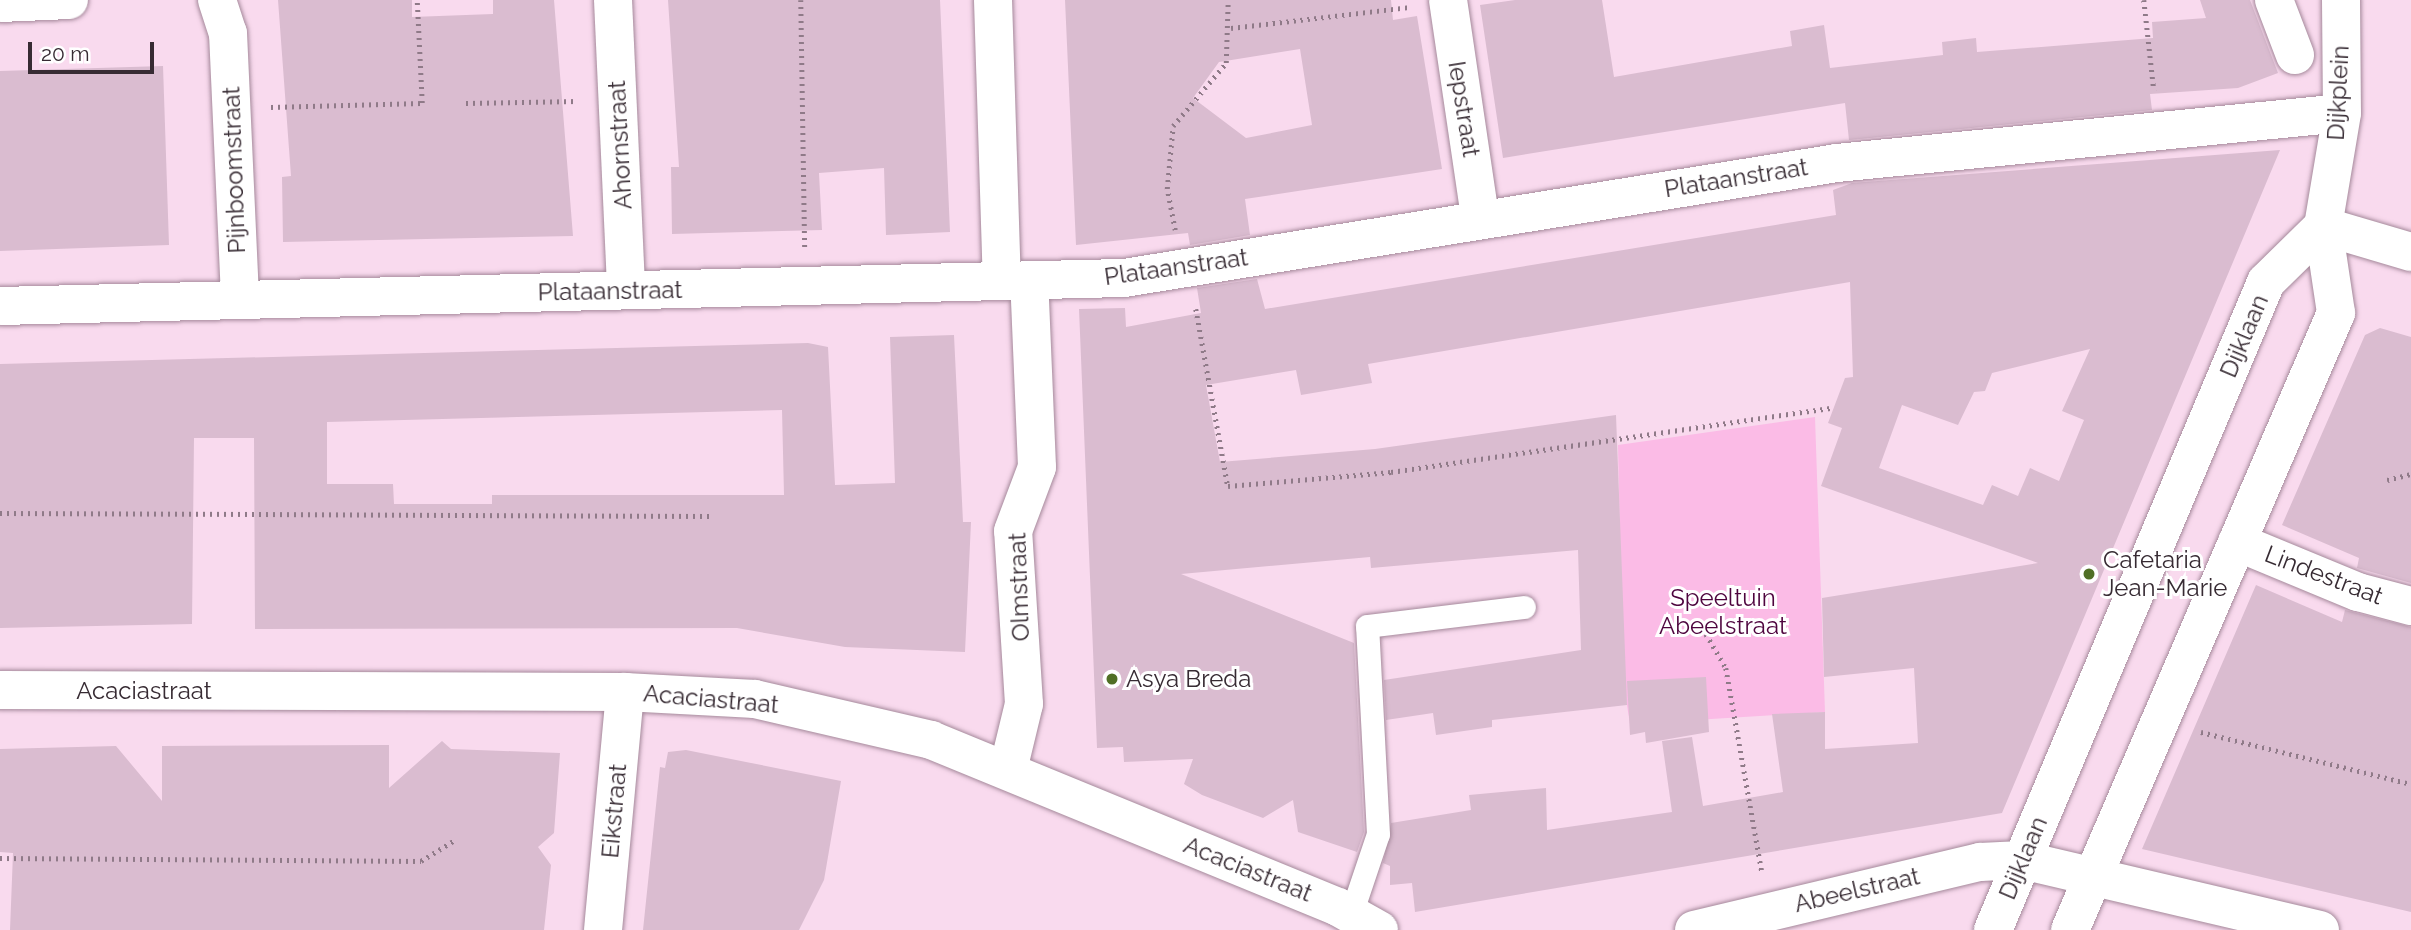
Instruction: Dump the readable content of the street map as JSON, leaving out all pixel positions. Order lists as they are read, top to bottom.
{
  "streets": {
    "street": [
      "Dijkplein",
      "Iepstraat",
      "Ahornstraat",
      "Pijnboomstraat",
      "Plataanstraat",
      "Dijklaan",
      "Lindestraat",
      "Olmstraat",
      "Acaciastraat",
      "Eikstraat",
      "Abeelstraat"
    ]
  },
  "crossings": [
    ["Dijkplein", "Plataanstraat"],
    ["Dijkplein", "Dijklaan"],
    ["Iepstraat", "Plataanstraat"],
    ["Ahornstraat", "Plataanstraat"],
    ["Pijnboomstraat", "Plataanstraat"],
    ["Plataanstraat", "Olmstraat"],
    ["Dijklaan", "Abeelstraat"],
    ["Olmstraat", "Acaciastraat"],
    ["Acaciastraat", "Eikstraat"]
  ],
  "parks": ["Speeltuin Abeelstraat"],
  "places": ["Cafetaria Jean-Marie", "Asya Breda"],
  "scale_bar": "20 m"
}
